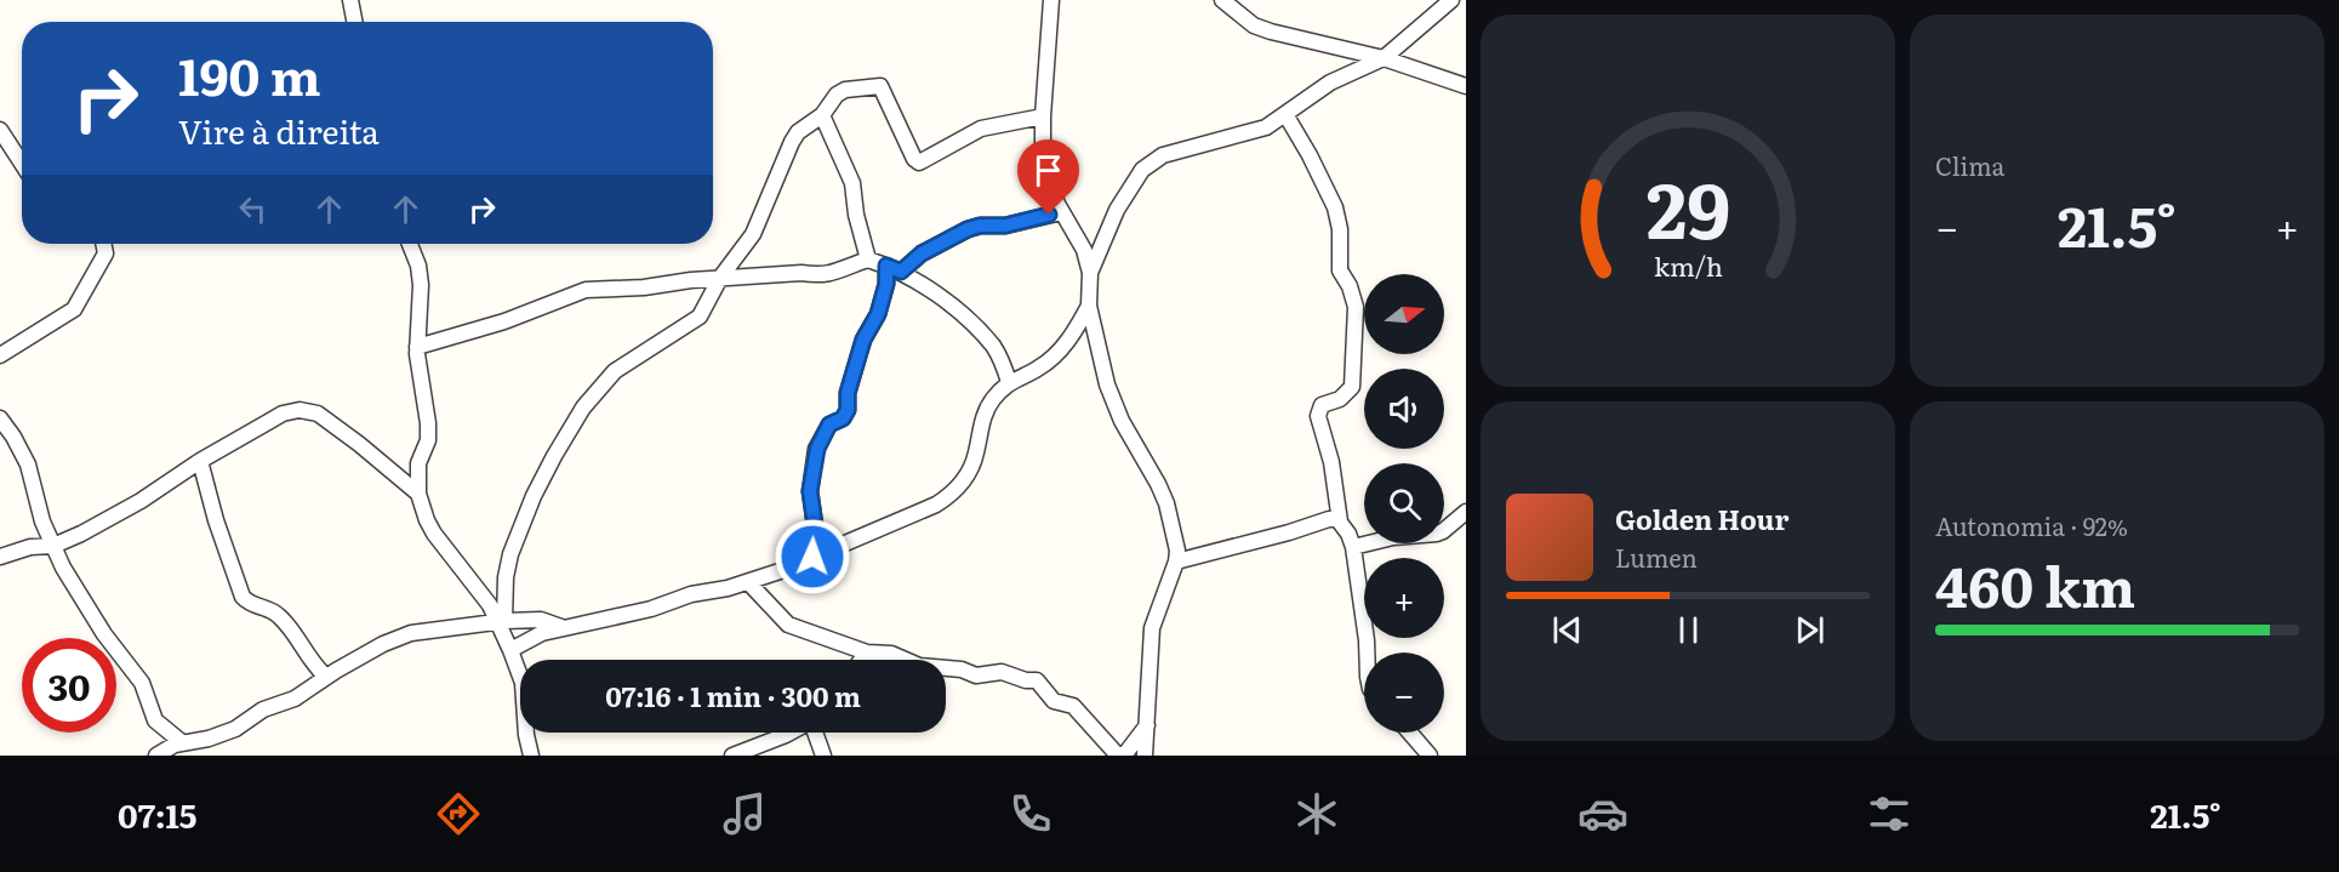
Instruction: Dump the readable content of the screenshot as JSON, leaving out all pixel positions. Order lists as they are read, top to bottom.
{
  "north": "right",
  "page": {
    "tile": [
      "Clima",
      ["Autonomia · 92%", "460 km"]
    ],
    "turn": ["190 m", "Vire à direita"],
    "heat": ["−", "21.5°", "+"],
    "map_buttons": ["+", "−"],
    "song": ["Golden Hour", "Lumen"],
    "limit": "30",
    "trip": "07:16 · 1 min · 300 m",
    "tabs": ["07:15", "21.5°"],
    "gauge": ["29", "km/h"]
  }
}
